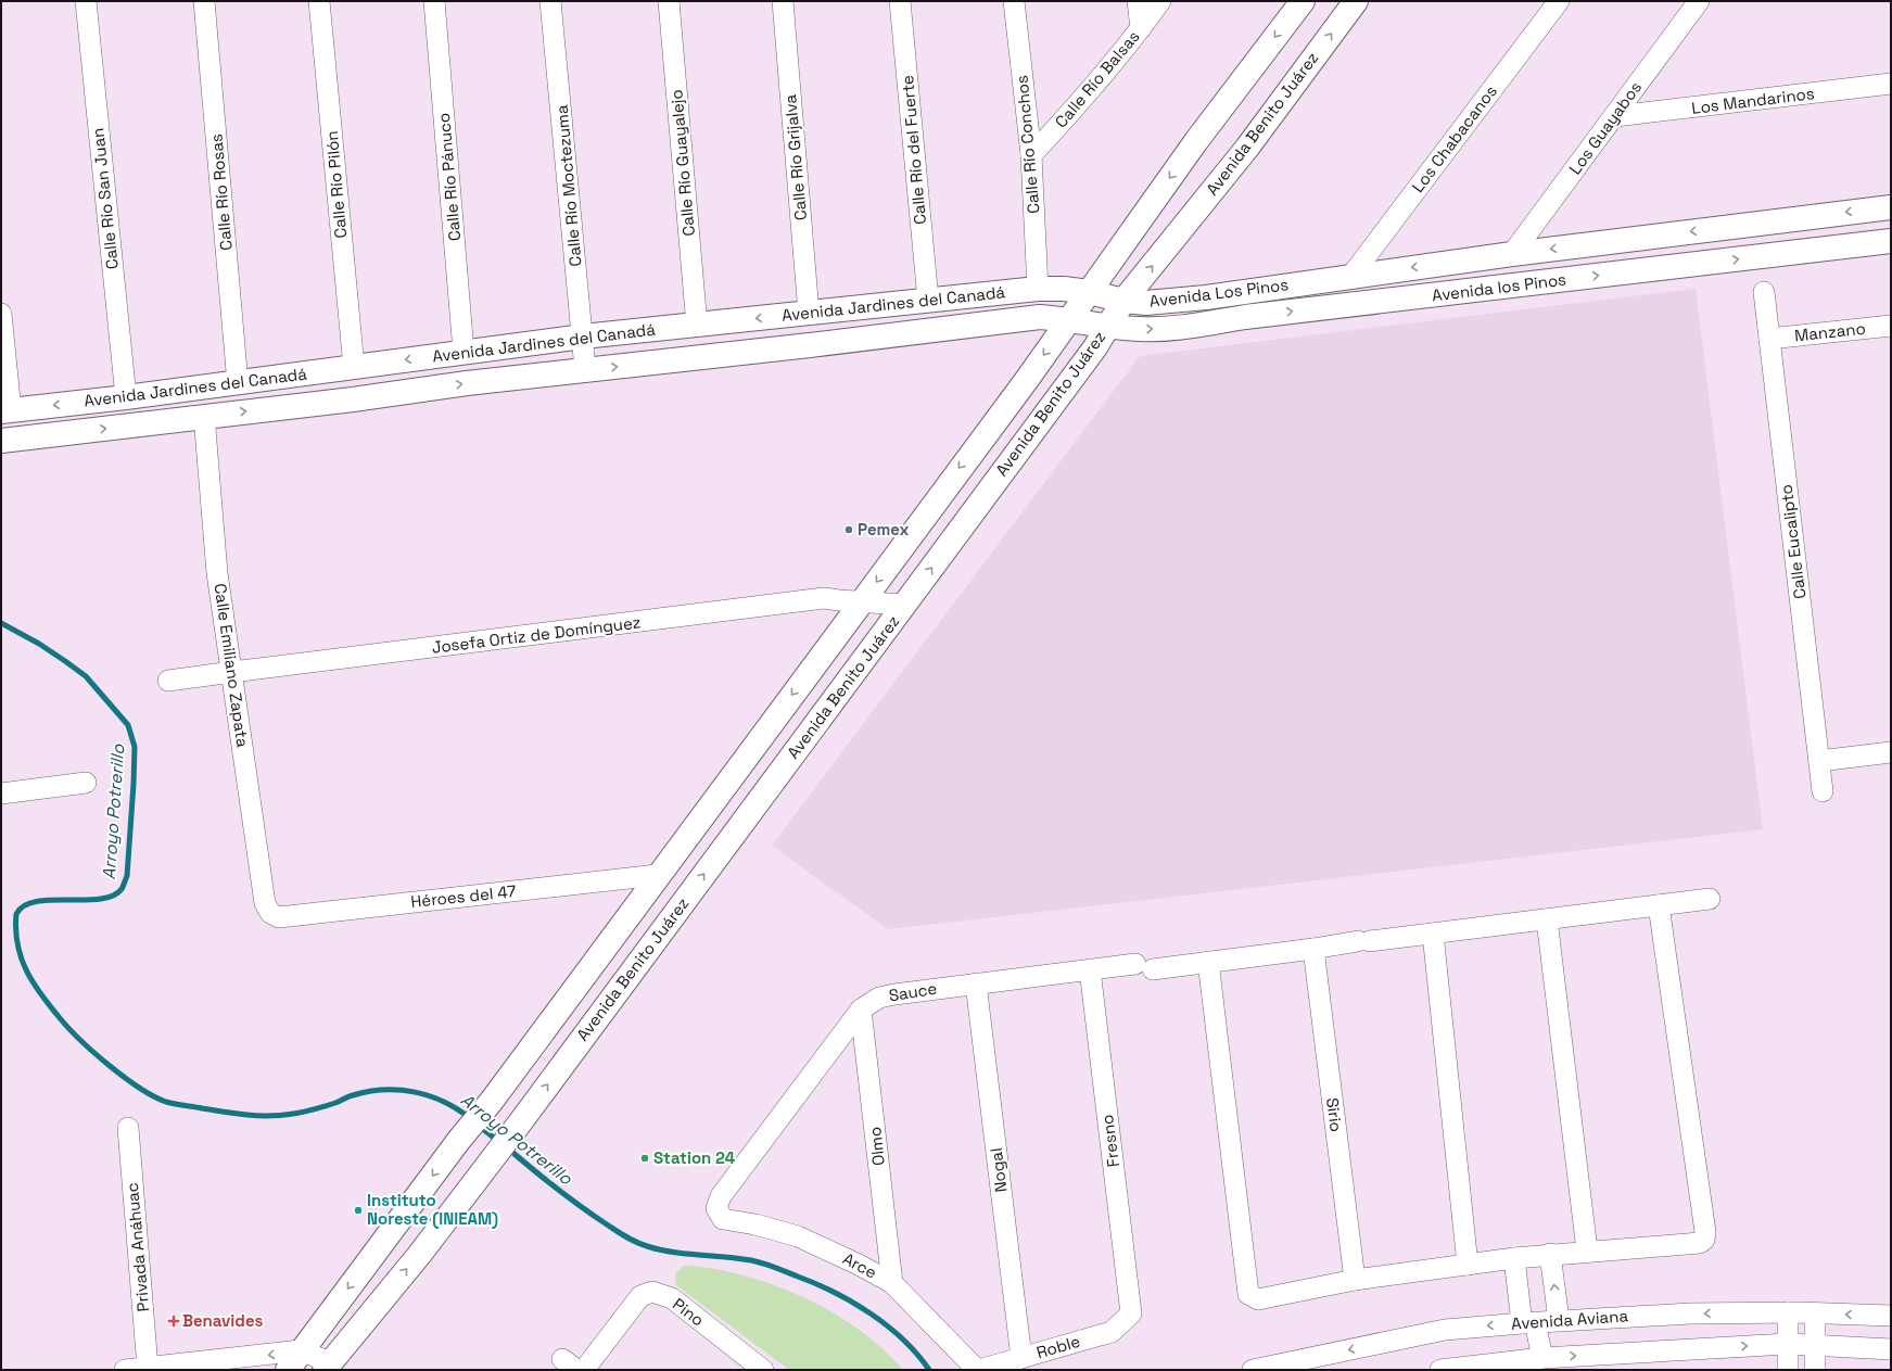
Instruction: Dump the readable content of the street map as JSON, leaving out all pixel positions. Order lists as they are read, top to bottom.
{
  "streets": {
    "street": [
      "Calle Río Balsas",
      "Los Mandarinos",
      "Avenida Benito Juárez",
      "Los Guayabos",
      "Los Chabacanos",
      "Calle Río Conchos",
      "Calle Río del Fuerte",
      "Calle Río Grijalva",
      "Calle Río Guayalejo",
      "Calle Río Pánuco",
      "Calle Río Pilón",
      "Calle Río Moctezuma",
      "Calle Río Rosas",
      "Calle Río San Juan",
      "Avenida los Pinos",
      "Avenida Los Pinos",
      "Avenida Jardines del Canadá",
      "Manzano",
      "Calle Eucalipto",
      "Josefa Ortiz de Domínguez",
      "Calle Emiliano Zapata",
      "Héroes del 47",
      "Sauce",
      "Sirio",
      "Fresno",
      "Olmo",
      "Nogal",
      "Privada Anáhuac",
      "Arce",
      "Pino",
      "Avenida Aviana",
      "Roble"
    ]
  },
  "crossings": [
    ["Calle Río Balsas", "Calle Río Conchos"],
    ["Los Mandarinos", "Los Guayabos"],
    ["Avenida Benito Juárez", "Avenida los Pinos"],
    ["Avenida Benito Juárez", "Avenida Los Pinos"],
    ["Avenida Benito Juárez", "Avenida Jardines del Canadá"],
    ["Avenida Benito Juárez", "Josefa Ortiz de Domínguez"],
    ["Avenida Benito Juárez", "Héroes del 47"],
    ["Los Guayabos", "Avenida los Pinos"],
    ["Los Chabacanos", "Avenida los Pinos"],
    ["Calle Río Conchos", "Avenida Jardines del Canadá"],
    ["Calle Río del Fuerte", "Avenida Jardines del Canadá"],
    ["Calle Río Grijalva", "Avenida Jardines del Canadá"],
    ["Calle Río Guayalejo", "Avenida Jardines del Canadá"],
    ["Calle Río Pánuco", "Avenida Jardines del Canadá"],
    ["Calle Río Pilón", "Avenida Jardines del Canadá"],
    ["Calle Río Moctezuma", "Avenida Jardines del Canadá"],
    ["Calle Río Rosas", "Avenida Jardines del Canadá"],
    ["Calle Río San Juan", "Avenida Jardines del Canadá"],
    ["Avenida los Pinos", "Avenida Los Pinos"],
    ["Avenida los Pinos", "Avenida Jardines del Canadá"],
    ["Avenida Los Pinos", "Avenida Jardines del Canadá"],
    ["Avenida Jardines del Canadá", "Calle Emiliano Zapata"],
    ["Manzano", "Calle Eucalipto"],
    ["Josefa Ortiz de Domínguez", "Calle Emiliano Zapata"],
    ["Calle Emiliano Zapata", "Héroes del 47"],
    ["Sauce", "Sirio"],
    ["Sauce", "Fresno"],
    ["Sauce", "Olmo"],
    ["Sauce", "Nogal"],
    ["Sauce", "Arce"],
    ["Fresno", "Roble"],
    ["Olmo", "Arce"],
    ["Nogal", "Roble"],
    ["Arce", "Roble"]
  ],
  "water": ["Arroyo Potrerillo"],
  "places": {
    "other": ["Pemex", "Station 24", "Instituto Noreste (INIEAM)"],
    "health": ["Benavides"]
  }
}
